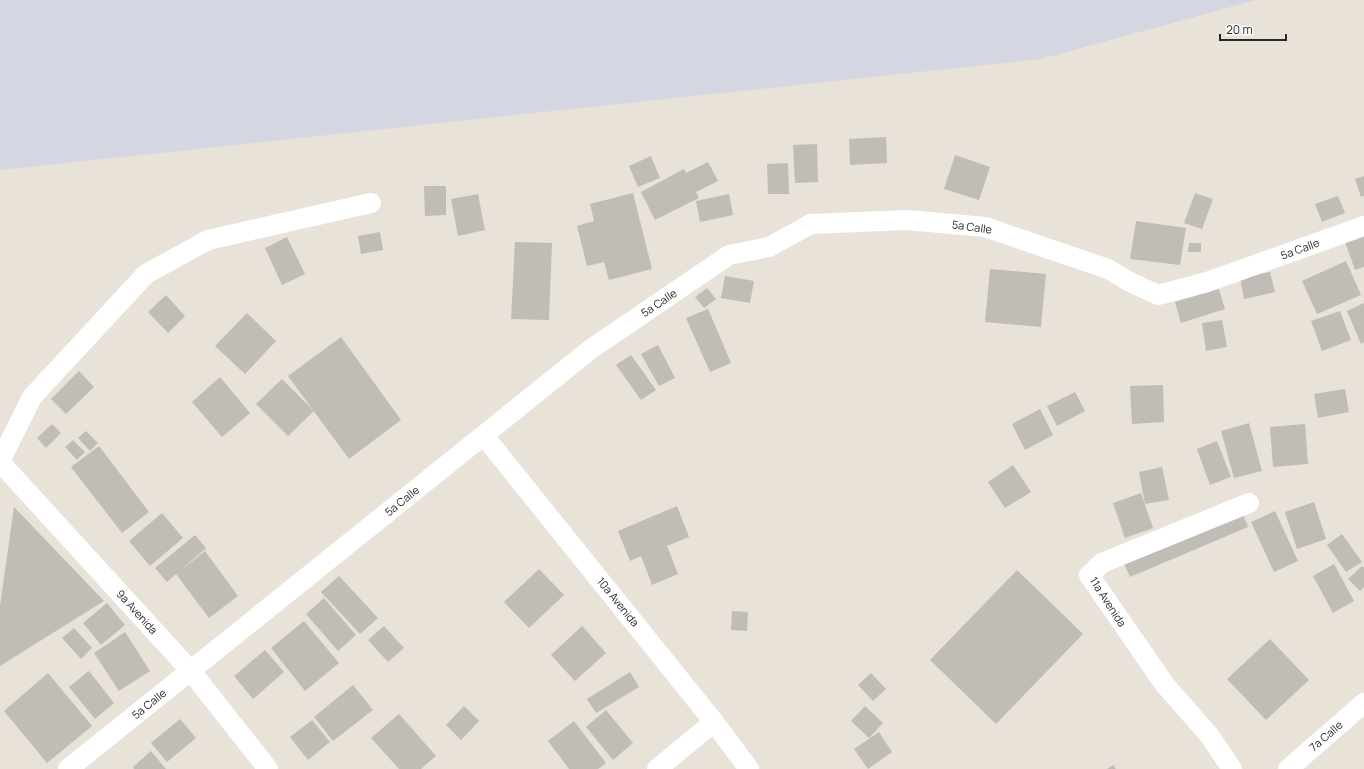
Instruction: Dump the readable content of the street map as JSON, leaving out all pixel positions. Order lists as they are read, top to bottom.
{
  "streets": {
    "street": [
      "5a Calle",
      "10a Avenida",
      "11a Avenida",
      "9a Avenida",
      "7a Calle"
    ]
  },
  "crossings": [
    ["5a Calle", "10a Avenida"],
    ["5a Calle", "9a Avenida"]
  ],
  "scale_bar": "20 m"
}
